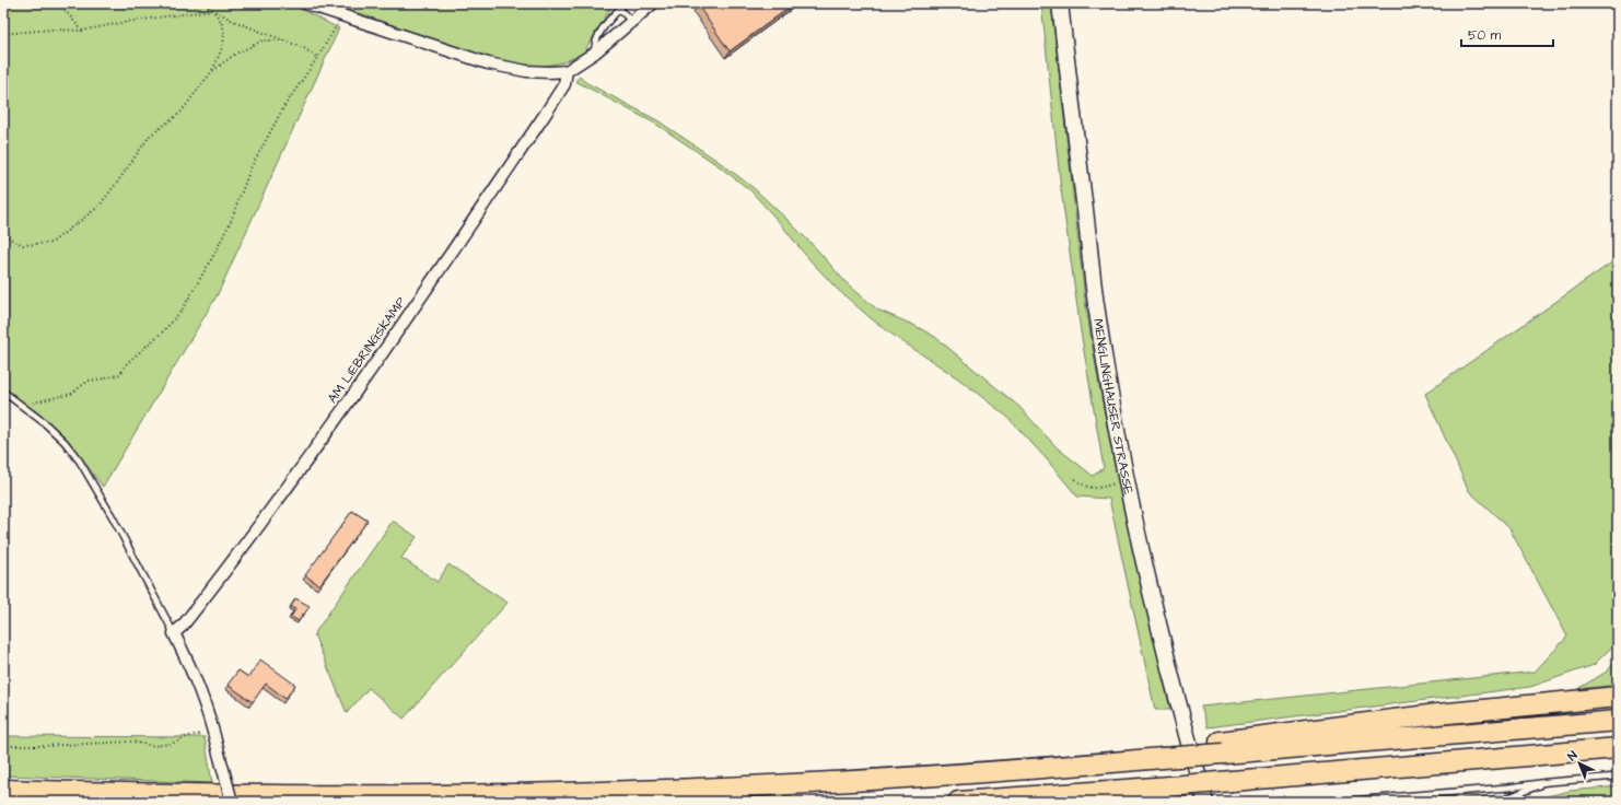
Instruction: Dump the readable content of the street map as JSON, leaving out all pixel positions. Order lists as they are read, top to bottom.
{
  "streets": {
    "street": ["AM LIEBRINGSKAMP", "MENGLINGHAUSER STRASSE"]
  },
  "scale_bar": "50 m",
  "north": "top left"
}
